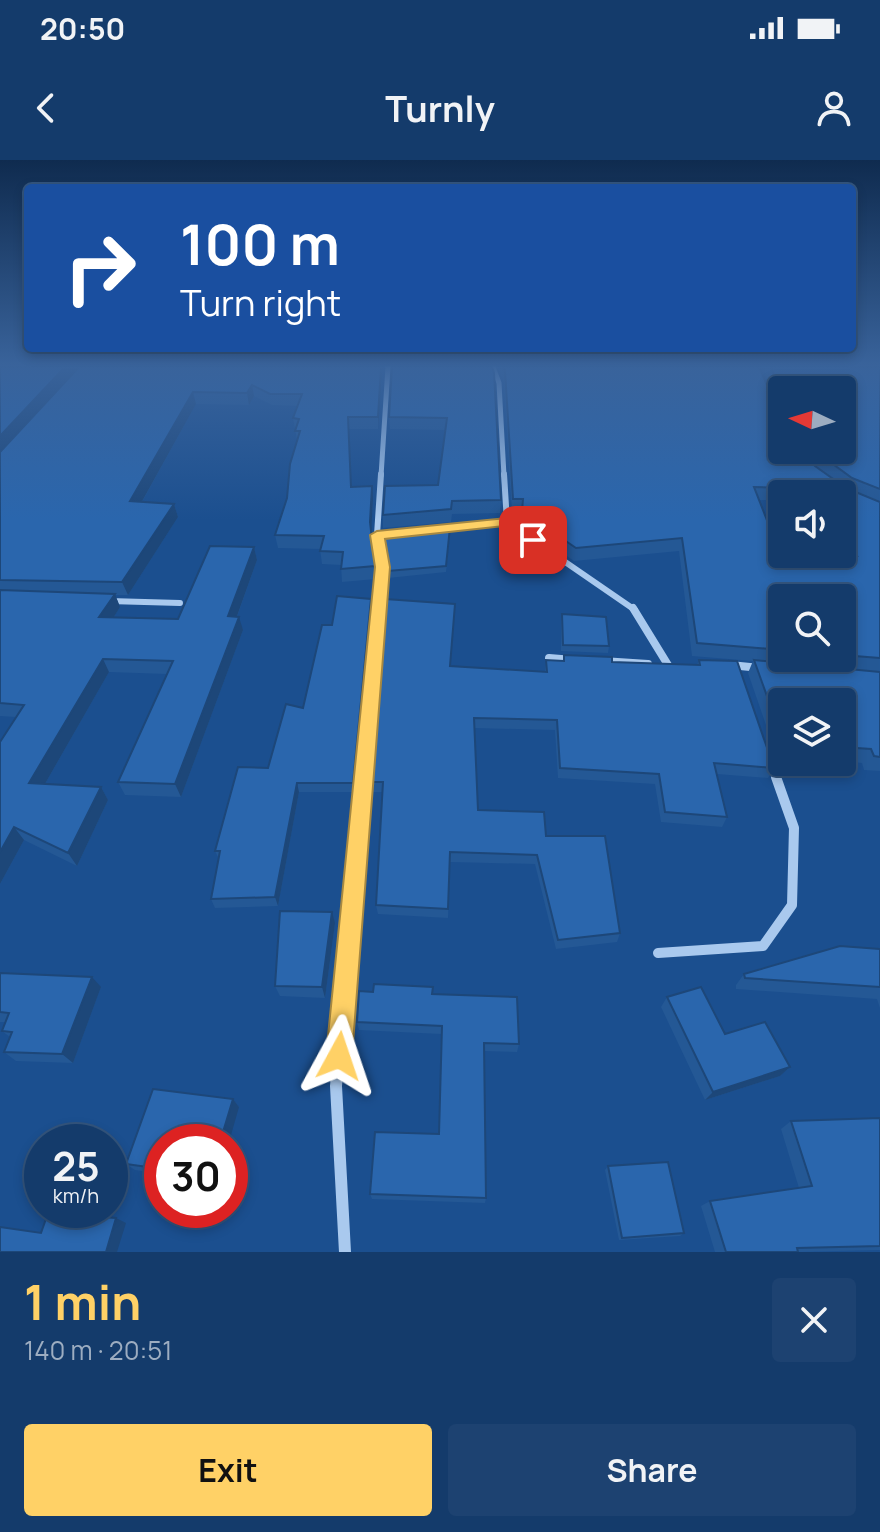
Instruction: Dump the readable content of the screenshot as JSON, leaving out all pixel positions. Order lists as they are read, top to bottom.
{
  "north": "left",
  "page": {
    "status": "20:50",
    "header": "Turnly",
    "turn": ["100 m", "Turn right"],
    "speed": "25 km/h",
    "limit": "30",
    "heading": ["1 min", "140 m · 20:51"],
    "buttons": ["Exit", "Share"]
  }
}
